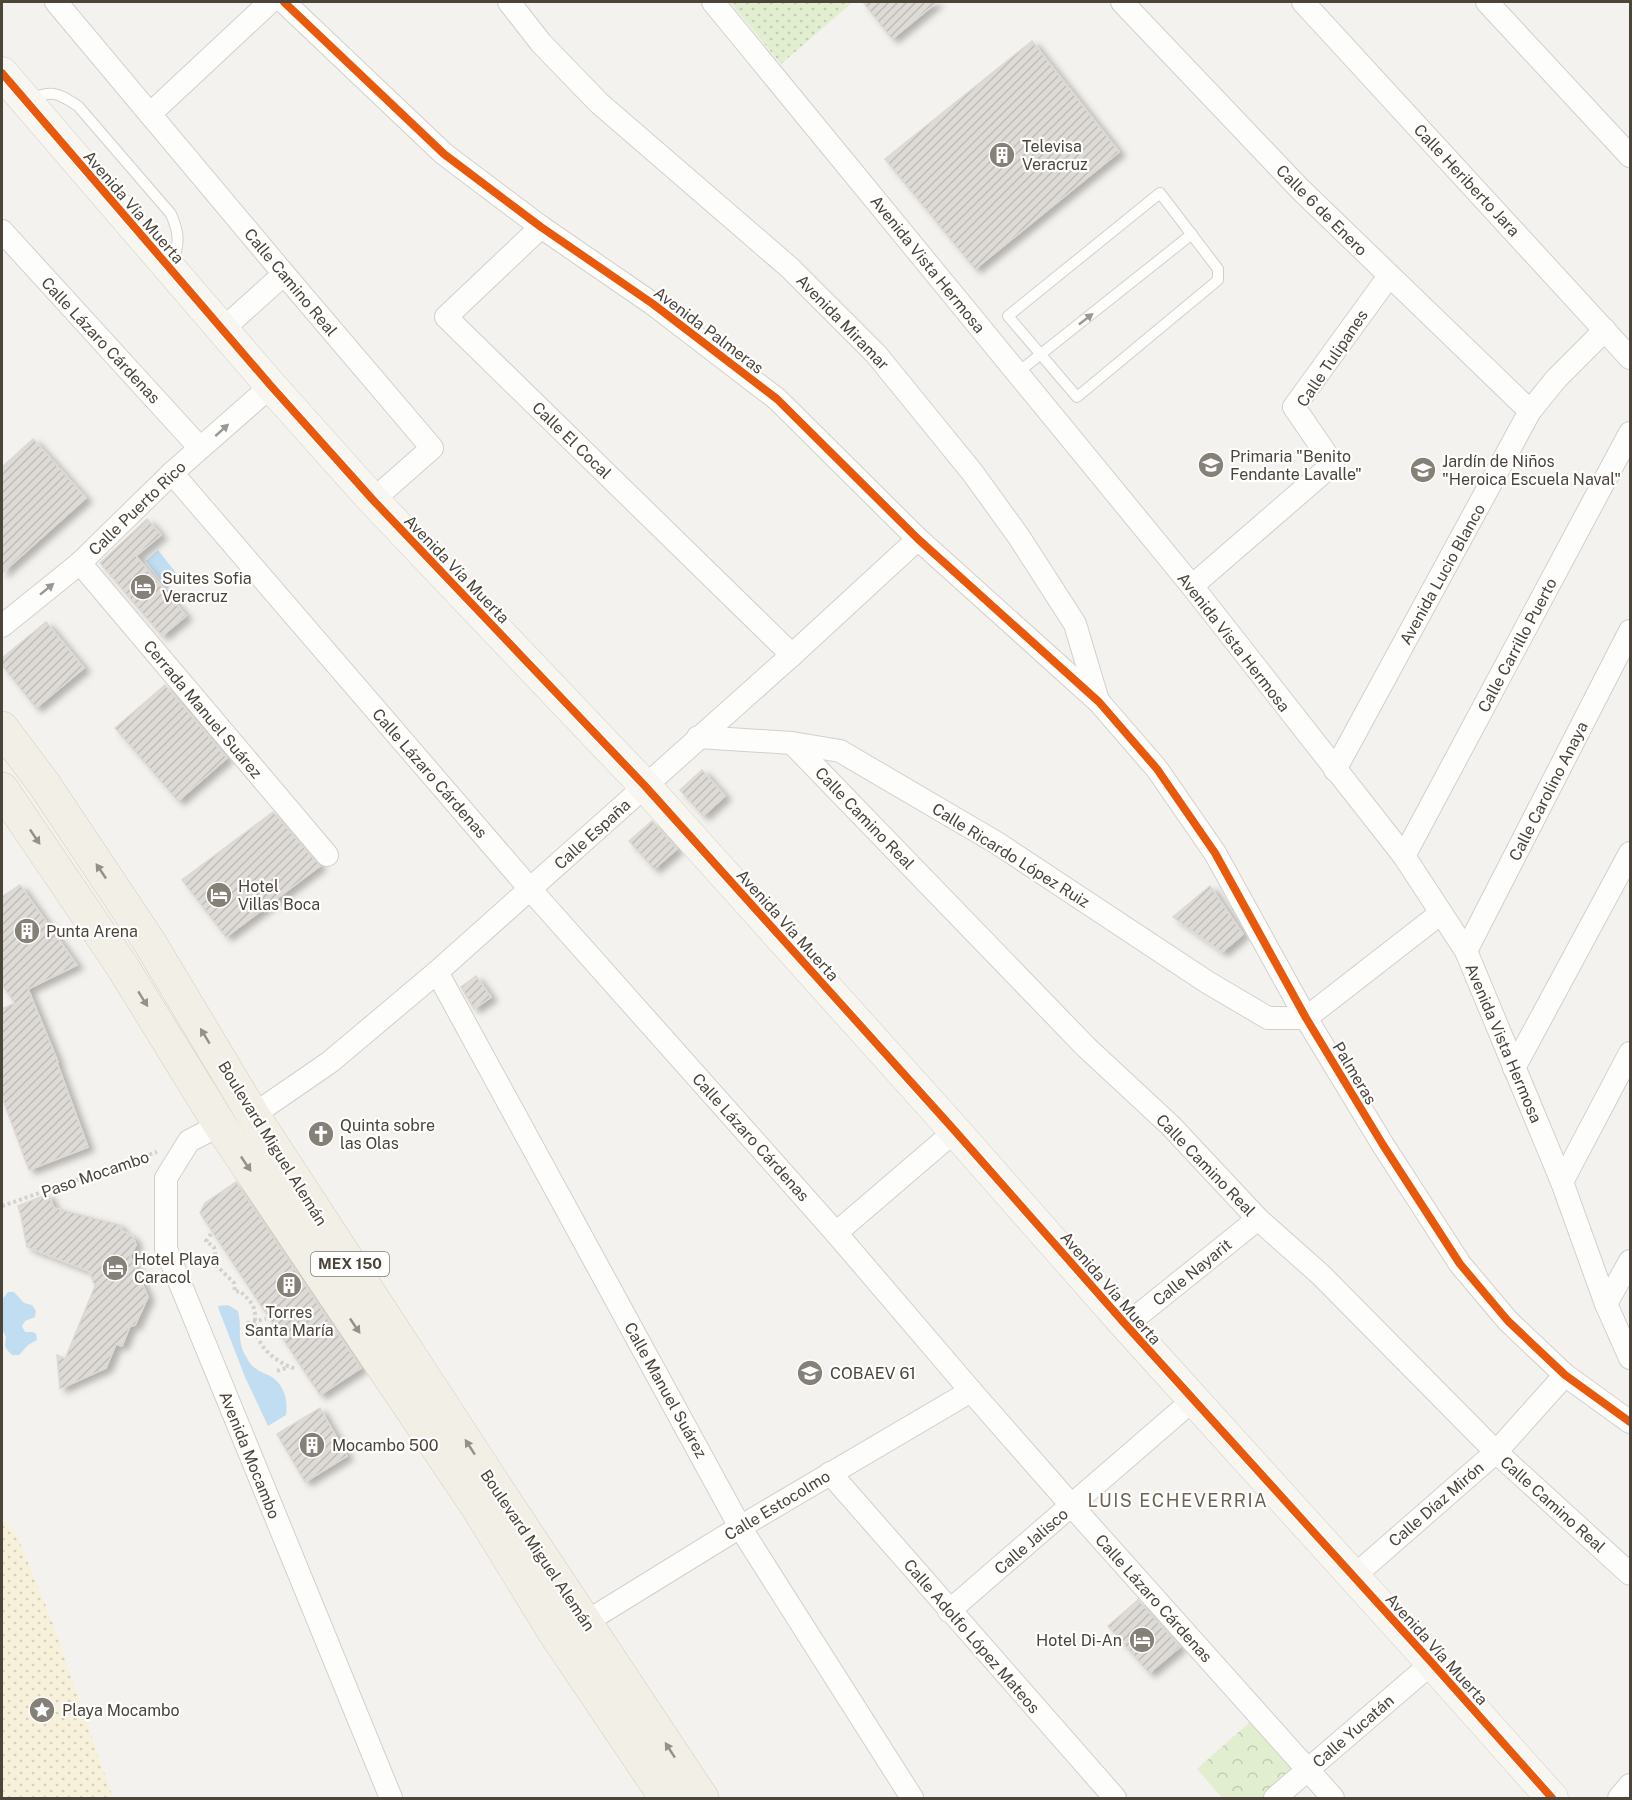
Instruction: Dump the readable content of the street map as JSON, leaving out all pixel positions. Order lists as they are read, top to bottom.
{
  "streets": {
    "main road": ["Boulevard Miguel Alemán", "MEX 150"],
    "street": [
      "Calle Heriberto Jara",
      "Avenida Vía Muerta",
      "Calle 6 de Enero",
      "Avenida Vista Hermosa",
      "Calle Camino Real",
      "Avenida Miramar",
      "Avenida Palmeras",
      "Calle Lázaro Cárdenas",
      "Calle Tulipanes",
      "Calle El Cocal",
      "Calle Puerto Rico",
      "Avenida Lucio Blanco",
      "Calle Carrillo Puerto",
      "Cerrada Manuel Suárez",
      "Calle Carolino Anaya",
      "Calle España",
      "Calle Ricardo López Ruiz",
      "Palmeras",
      "Calle Nayarit",
      "Calle Manuel Suárez",
      "Avenida Mocambo",
      "Calle Díaz Mirón",
      "Calle Estocolmo",
      "Calle Jalisco",
      "Calle Adolfo López Mateos",
      "Calle Yucatán"
    ],
    "path": ["Paso Mocambo"]
  },
  "crossings": [
    ["Calle Heriberto Jara", "Avenida Lucio Blanco"],
    ["Avenida Vía Muerta", "Calle Camino Real"],
    ["Avenida Vía Muerta", "Calle Puerto Rico"],
    ["Avenida Vía Muerta", "Calle España"],
    ["Avenida Vía Muerta", "Calle Nayarit"],
    ["Avenida Vía Muerta", "Calle Díaz Mirón"],
    ["Avenida Vía Muerta", "Calle Jalisco"],
    ["Avenida Vía Muerta", "Calle Yucatán"],
    ["Calle 6 de Enero", "Calle Tulipanes"],
    ["Calle 6 de Enero", "Avenida Lucio Blanco"],
    ["Avenida Vista Hermosa", "Calle Tulipanes"],
    ["Avenida Vista Hermosa", "Avenida Lucio Blanco"],
    ["Avenida Vista Hermosa", "Calle Carrillo Puerto"],
    ["Avenida Vista Hermosa", "Calle Carolino Anaya"],
    ["Calle Camino Real", "Calle Ricardo López Ruiz"],
    ["Calle Camino Real", "Calle Nayarit"],
    ["Calle Camino Real", "Calle Díaz Mirón"],
    ["Avenida Miramar", "Avenida Palmeras"],
    ["Avenida Miramar", "Palmeras"],
    ["Avenida Palmeras", "Calle El Cocal"],
    ["Avenida Palmeras", "Calle España"],
    ["Avenida Palmeras", "Palmeras"],
    ["Calle Lázaro Cárdenas", "Calle Puerto Rico"],
    ["Calle Lázaro Cárdenas", "Calle España"],
    ["Calle Lázaro Cárdenas", "Calle Estocolmo"],
    ["Calle Lázaro Cárdenas", "Calle Jalisco"],
    ["Calle Lázaro Cárdenas", "Calle Yucatán"],
    ["Calle El Cocal", "Calle España"],
    ["Calle Puerto Rico", "Cerrada Manuel Suárez"],
    ["Calle España", "Calle Ricardo López Ruiz"],
    ["Calle España", "Boulevard Miguel Alemán"],
    ["Calle España", "Calle Manuel Suárez"],
    ["Calle Ricardo López Ruiz", "Palmeras"],
    ["Palmeras", "Calle Díaz Mirón"],
    ["Boulevard Miguel Alemán", "Avenida Mocambo"],
    ["Boulevard Miguel Alemán", "Calle Estocolmo"],
    ["Paso Mocambo", "Avenida Mocambo"],
    ["Calle Manuel Suárez", "Calle Estocolmo"],
    ["Calle Estocolmo", "Calle Adolfo López Mateos"],
    ["Calle Jalisco", "Calle Adolfo López Mateos"]
  ],
  "one_way": ["Calle Puerto Rico"],
  "districts": ["LUIS ECHEVERRIA"],
  "places": {
    "building": [
      "Televisa Veracruz",
      "Punta Arena",
      "Torres Santa María",
      "Mocambo 500"
    ],
    "school or university": ["Primaria \"Benito Fendante Lavalle\"", "Jardín de Niños \"Heroica Escuela Naval\"", "COBAEV 61"],
    "hotel": [
      "Suites Sofia Veracruz",
      "Hotel Villas Boca",
      "Hotel Playa Caracol",
      "Hotel Di-An"
    ],
    "church": ["Quinta sobre las Olas"],
    "place": ["Playa Mocambo"]
  }
}
